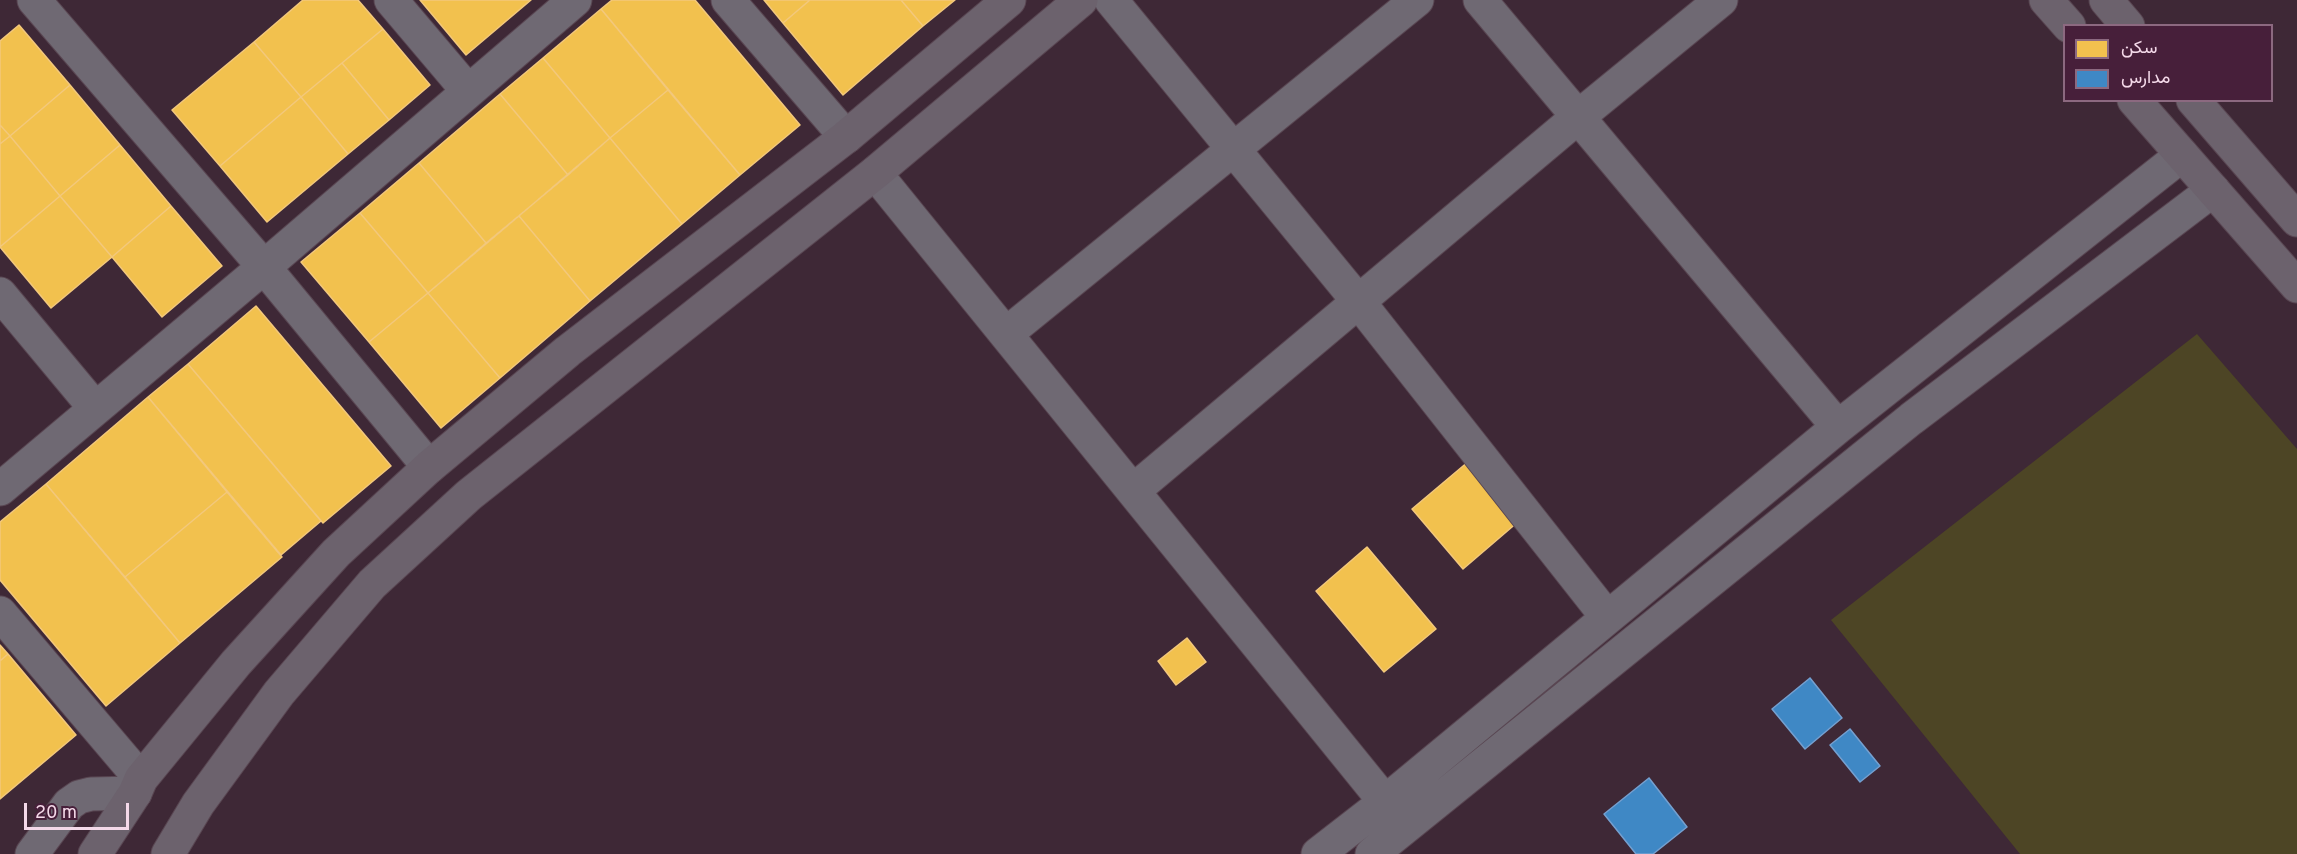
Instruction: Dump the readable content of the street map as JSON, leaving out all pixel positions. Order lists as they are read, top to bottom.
{
  "legend": ["سكن", "مدارس"],
  "scale_bar": "20 m"
}
